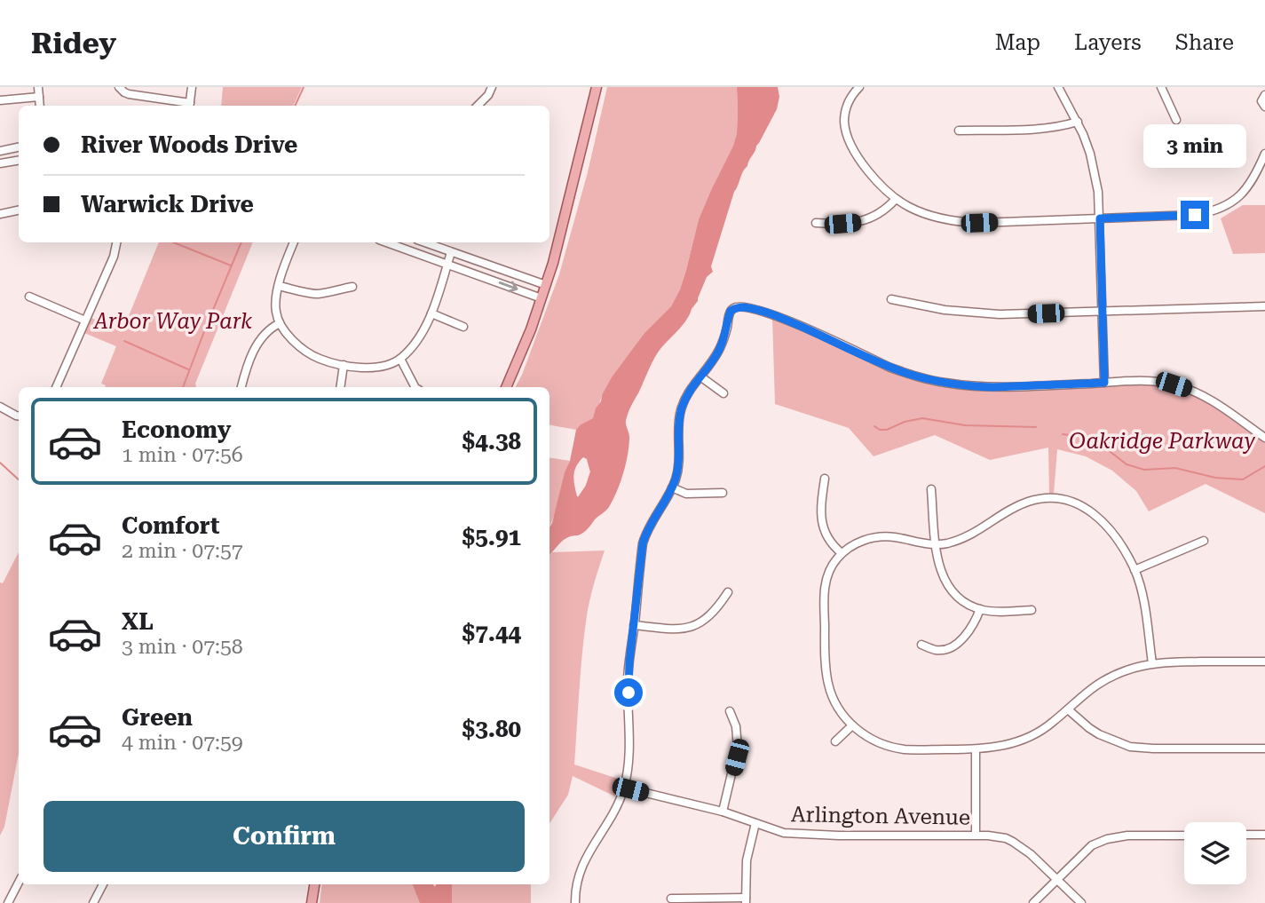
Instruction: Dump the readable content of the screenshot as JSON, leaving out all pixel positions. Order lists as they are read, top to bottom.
{
  "streets": {
    "street": ["Arlington Avenue"]
  },
  "parks": ["Arbor Way Park", "Oakridge Parkway"],
  "page": {
    "header": "Ridey",
    "nav": ["Map", "Layers", "Share"],
    "banner": ["River Woods Drive", "Warwick Drive"],
    "bubble": "3 min",
    "list": [
      {
        "name": "Economy",
        "note": "1 min · 07:56",
        "value": "$4.38"
      },
      {
        "name": "Comfort",
        "note": "2 min · 07:57",
        "value": "$5.91"
      },
      {
        "name": "XL",
        "note": "3 min · 07:58",
        "value": "$7.44"
      },
      {
        "name": "Green",
        "note": "4 min · 07:59",
        "value": "$3.80"
      }
    ],
    "buttons": "Confirm"
  }
}
